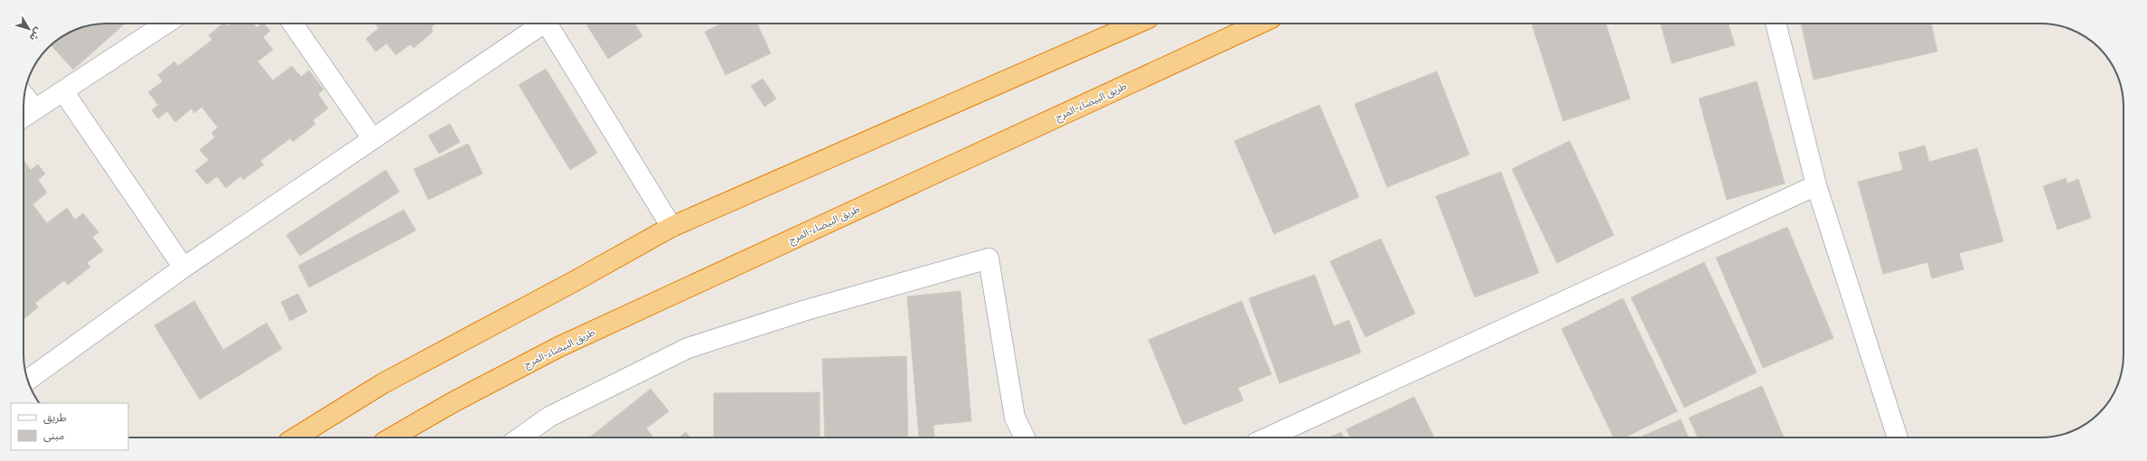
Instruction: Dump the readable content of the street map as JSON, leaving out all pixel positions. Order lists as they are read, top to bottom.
{
  "streets": {
    "highway": ["طريق البيضاء-المرج"]
  },
  "legend": ["طريق", "مبنى"],
  "north": "bottom right"
}
